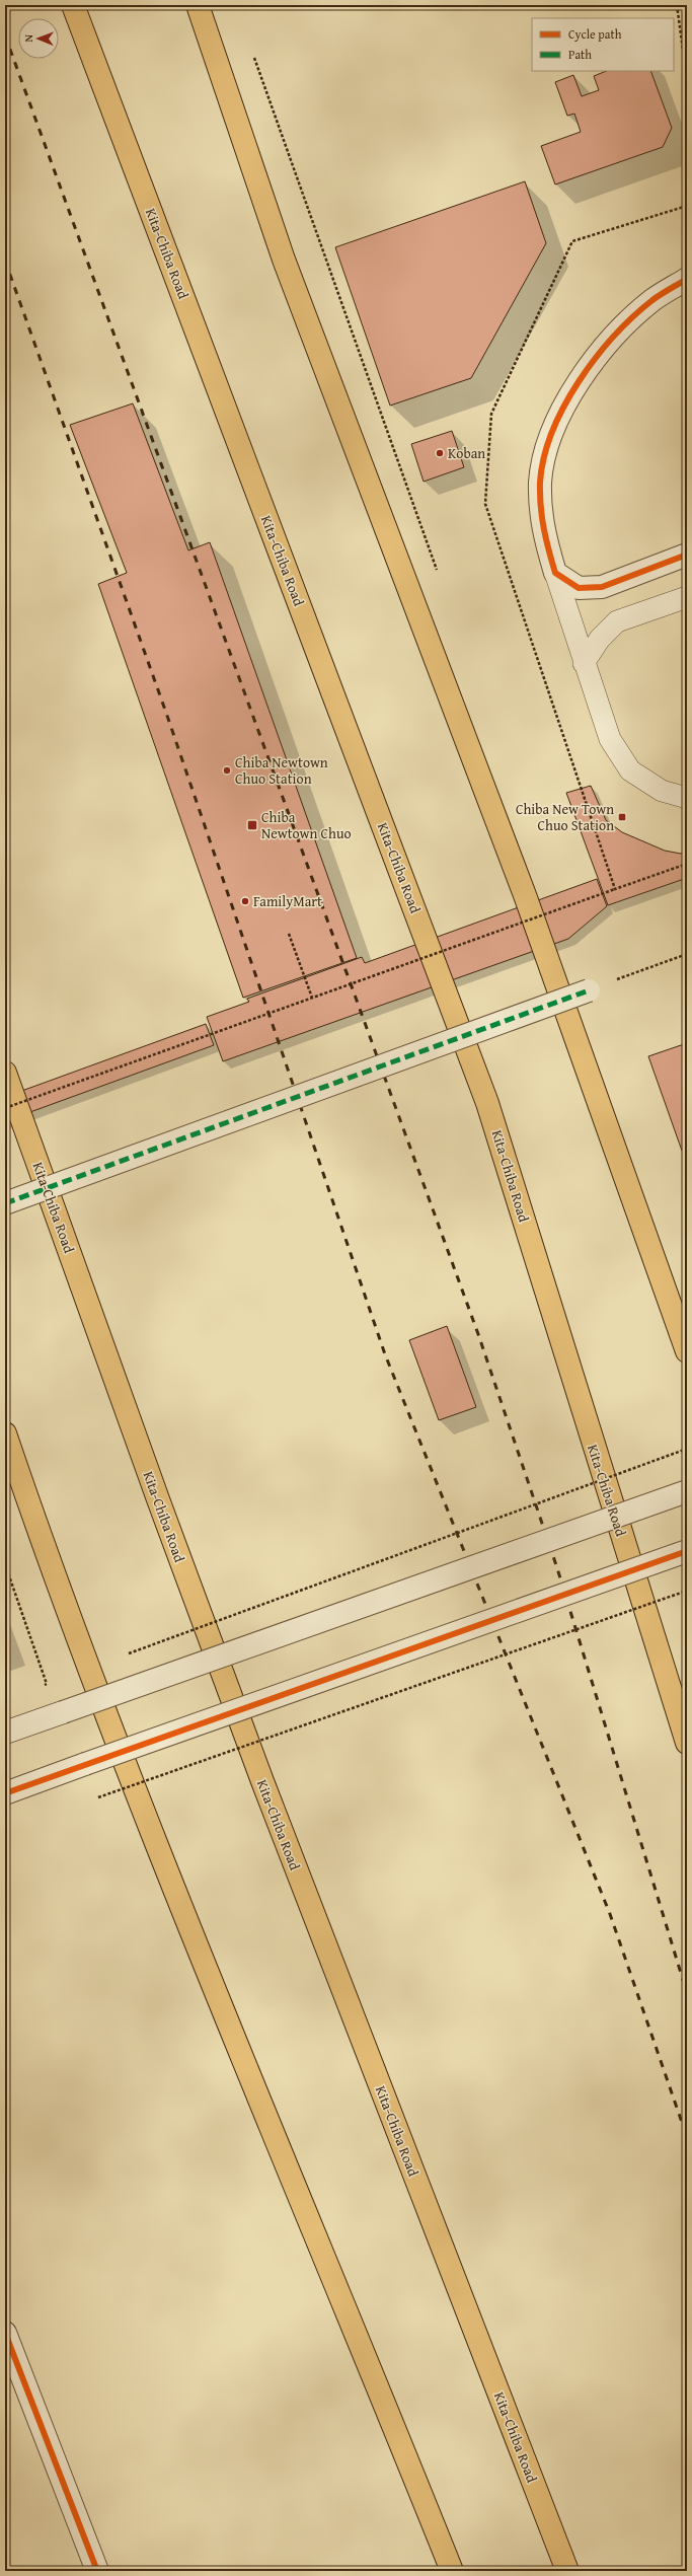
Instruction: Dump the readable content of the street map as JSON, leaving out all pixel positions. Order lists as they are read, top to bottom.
{
  "streets": {
    "highway": ["Kita-Chiba Road"]
  },
  "places": {
    "other": ["Koban", "Chiba Newtown Chuo Station", "FamilyMart"],
    "transit": ["Chiba New Town Chuo Station", "Chiba Newtown Chuo"]
  },
  "legend": ["Cycle path", "Path"],
  "north": "left"
}
